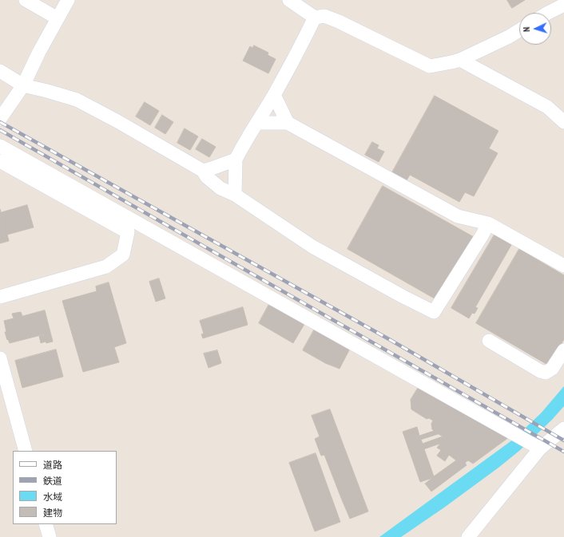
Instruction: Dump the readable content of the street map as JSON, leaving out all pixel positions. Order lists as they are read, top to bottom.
{
  "legend": [
    "道路",
    "鉄道",
    "水域",
    "建物"
  ],
  "north": "left"
}
